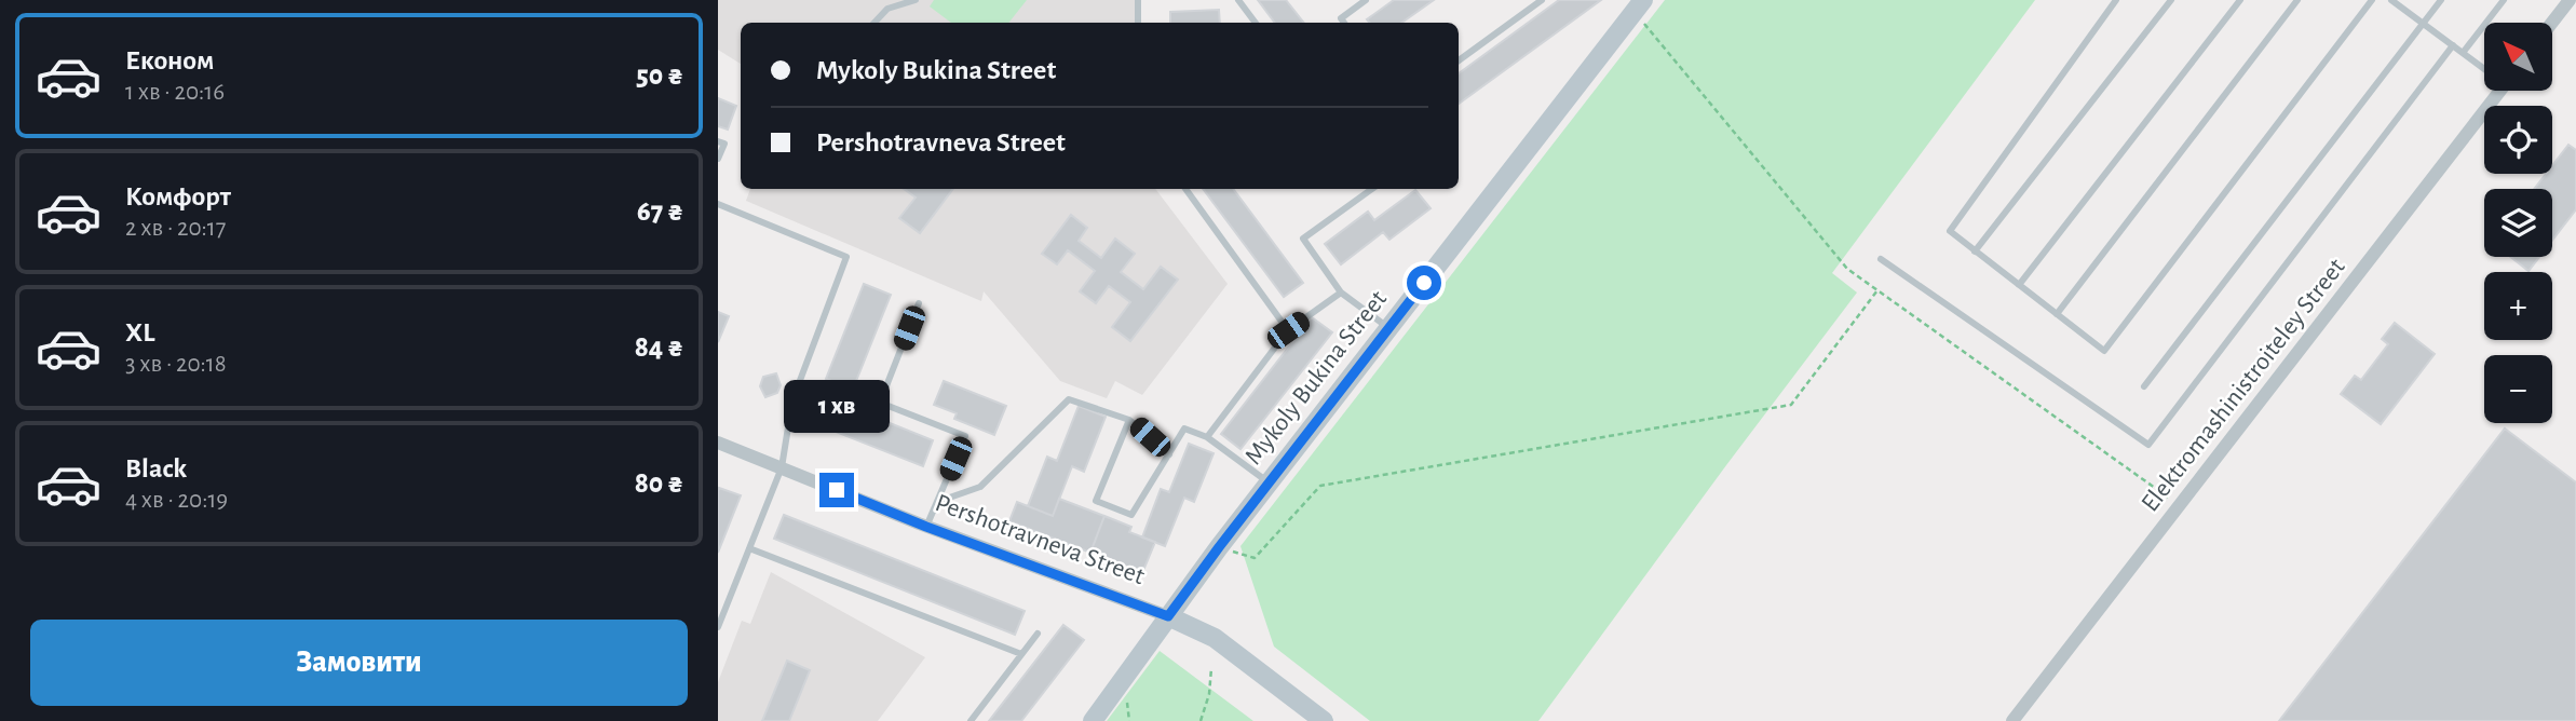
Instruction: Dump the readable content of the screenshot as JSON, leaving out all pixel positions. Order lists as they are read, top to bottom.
{
  "streets": {
    "street": ["Mykoly Bukina Street", "Elektromashinistroiteley Street", "Pershotravneva Street"]
  },
  "crossings": [
    ["Mykoly Bukina Street", "Pershotravneva Street"]
  ],
  "north": "top left",
  "page": {
    "list": [
      {
        "name": "Економ",
        "note": "1 хв · 20:16",
        "value": "50 ₴"
      },
      {
        "name": "Комфорт",
        "note": "2 хв · 20:17",
        "value": "67 ₴"
      },
      {
        "name": "XL",
        "note": "3 хв · 20:18",
        "value": "84 ₴"
      },
      {
        "name": "Black",
        "note": "4 хв · 20:19",
        "value": "80 ₴"
      }
    ],
    "map_buttons": ["+", "−"],
    "banner": ["Mykoly Bukina Street", "Pershotravneva Street"],
    "bubble": "1 хв",
    "buttons": "Замовити"
  }
}
